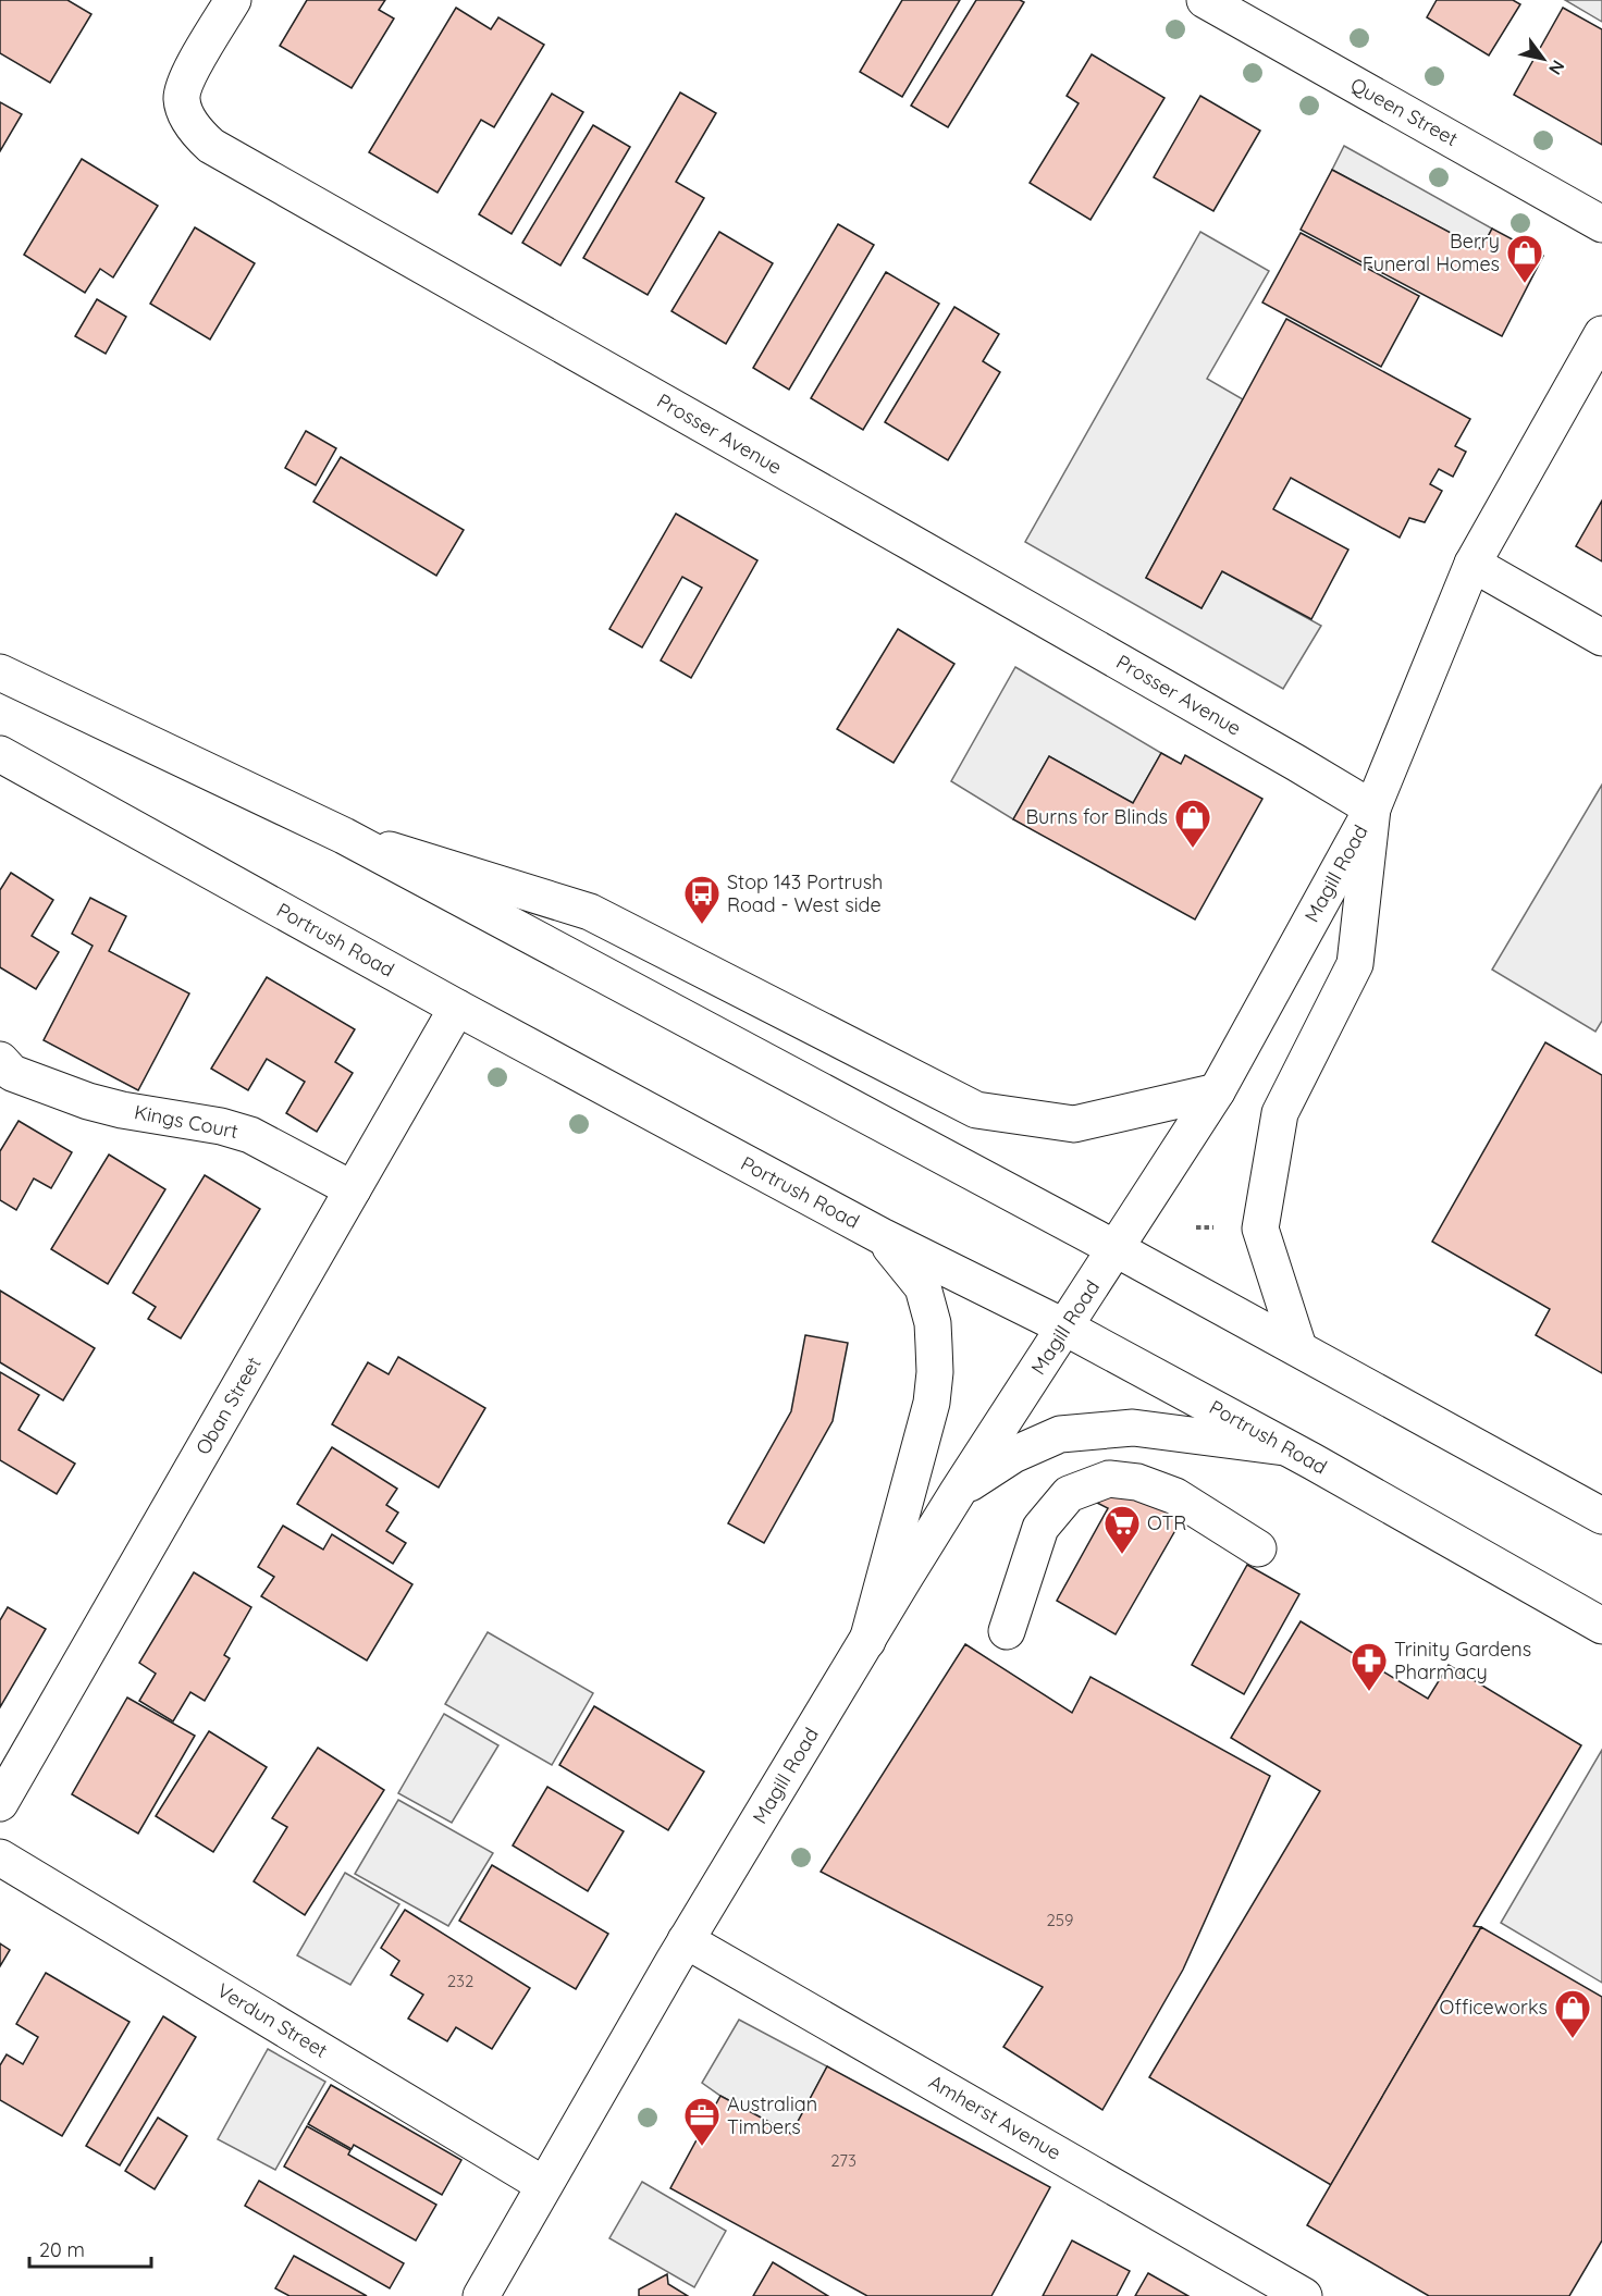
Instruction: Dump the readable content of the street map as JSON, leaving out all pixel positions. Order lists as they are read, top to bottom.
{
  "streets": {
    "main road": [
      "Queen Street",
      "Prosser Avenue",
      "Magill Road",
      "Portrush Road",
      "Kings Court",
      "Oban Street",
      "Verdun Street",
      "Amherst Avenue"
    ]
  },
  "crossings": [
    ["Prosser Avenue", "Magill Road"],
    ["Magill Road", "Portrush Road"],
    ["Magill Road", "Verdun Street"],
    ["Magill Road", "Amherst Avenue"],
    ["Portrush Road", "Oban Street"],
    ["Kings Court", "Oban Street"]
  ],
  "places": {
    "shop": ["Berry Funeral Homes", "Burns for Blinds", "Officeworks"],
    "bus stop": ["Stop 143 Portrush Road - West side"],
    "supermarket": ["OTR"],
    "pharmacy": ["Trinity Gardens Pharmacy"],
    "office": ["Australian Timbers"]
  },
  "house_numbers": ["259", "232", "273"],
  "scale_bar": "20 m",
  "north": "bottom right"
}
